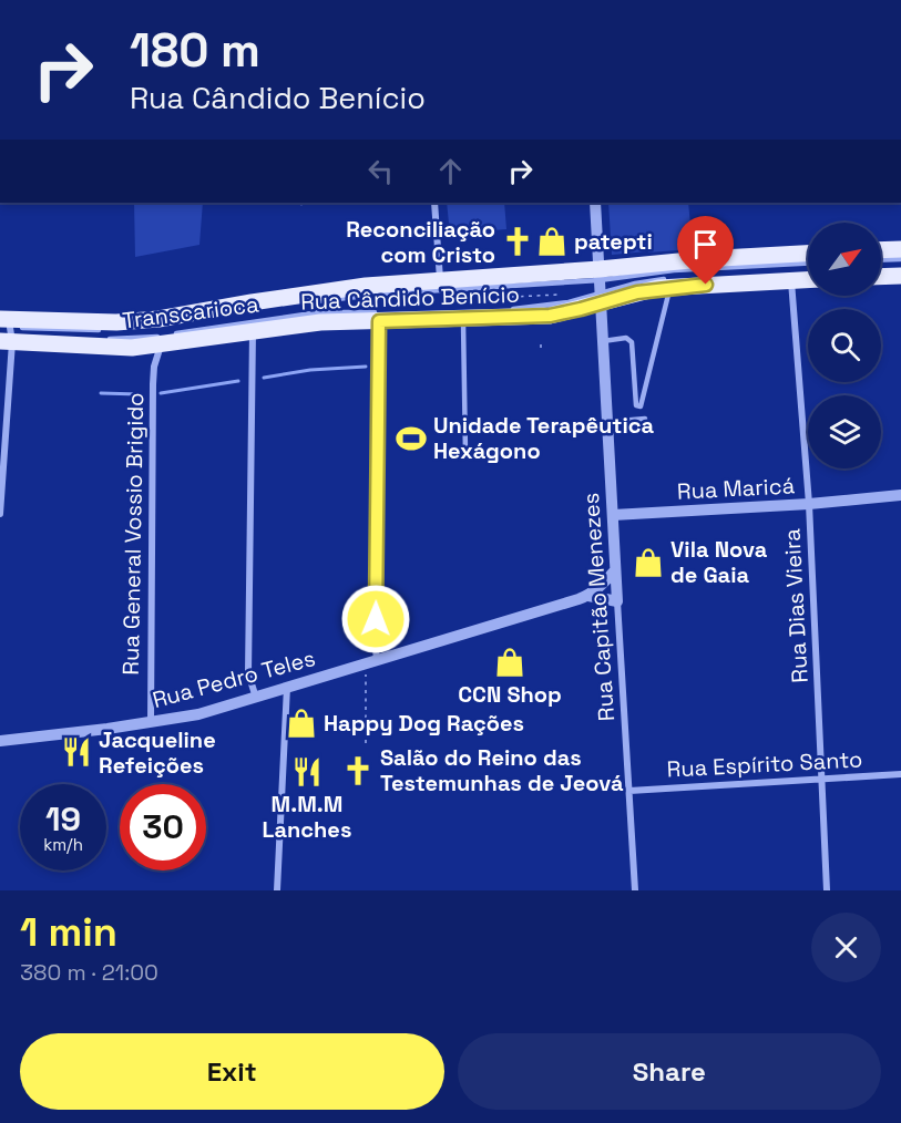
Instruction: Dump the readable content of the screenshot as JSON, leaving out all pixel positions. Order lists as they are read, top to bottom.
{
  "streets": {
    "main road": ["Rua Cândido Benício"],
    "street": [
      "Rua Maricá",
      "Rua General Vossio Brigido",
      "Rua Dias Vieira",
      "Rua Capitão Menezes",
      "Rua Pedro Teles",
      "Rua Espírito Santo"
    ],
    "lane": ["Transcarioca"]
  },
  "crossings": [
    ["Rua Cândido Benício", "Transcarioca"],
    ["Rua Cândido Benício", "Rua General Vossio Brigido"],
    ["Rua Cândido Benício", "Rua Dias Vieira"],
    ["Rua Cândido Benício", "Rua Capitão Menezes"],
    ["Transcarioca", "Rua General Vossio Brigido"],
    ["Transcarioca", "Rua Capitão Menezes"],
    ["Rua Maricá", "Rua Dias Vieira"],
    ["Rua Maricá", "Rua Capitão Menezes"],
    ["Rua General Vossio Brigido", "Rua Pedro Teles"],
    ["Rua Dias Vieira", "Rua Espírito Santo"],
    ["Rua Capitão Menezes", "Rua Pedro Teles"],
    ["Rua Capitão Menezes", "Rua Espírito Santo"]
  ],
  "places": {
    "church": ["Reconciliação com Cristo", "Salão do Reino das Testemunhas de Jeová"],
    "shop": [
      "patepti",
      "Vila Nova de Gaia",
      "CCN Shop",
      "Happy Dog Rações"
    ],
    "sports": ["Unidade Terapêutica Hexágono"],
    "restaurant": ["Jacqueline Refeições", "M.M.M Lanches"]
  },
  "north": "top right",
  "page": {
    "turn": ["180 m", "Rua Cândido Benício"],
    "speed": "19 km/h",
    "limit": "30",
    "heading": ["1 min", "380 m · 21:00"],
    "buttons": ["Exit", "Share"]
  }
}
